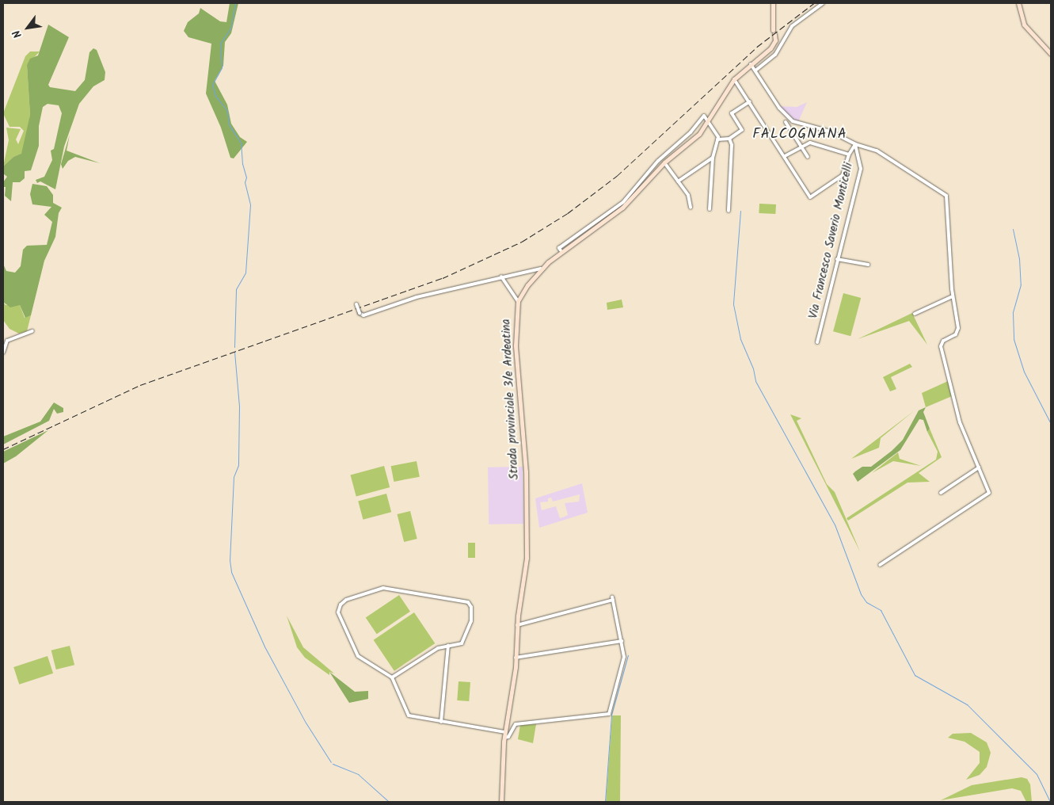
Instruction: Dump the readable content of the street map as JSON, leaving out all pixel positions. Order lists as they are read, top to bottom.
{
  "streets": {
    "main road": ["Strada provinciale 3/e Ardeatina"],
    "street": ["Via Francesco Saverio Monticelli"]
  },
  "districts": ["FALCOGNANA"],
  "north": "bottom left"
}
